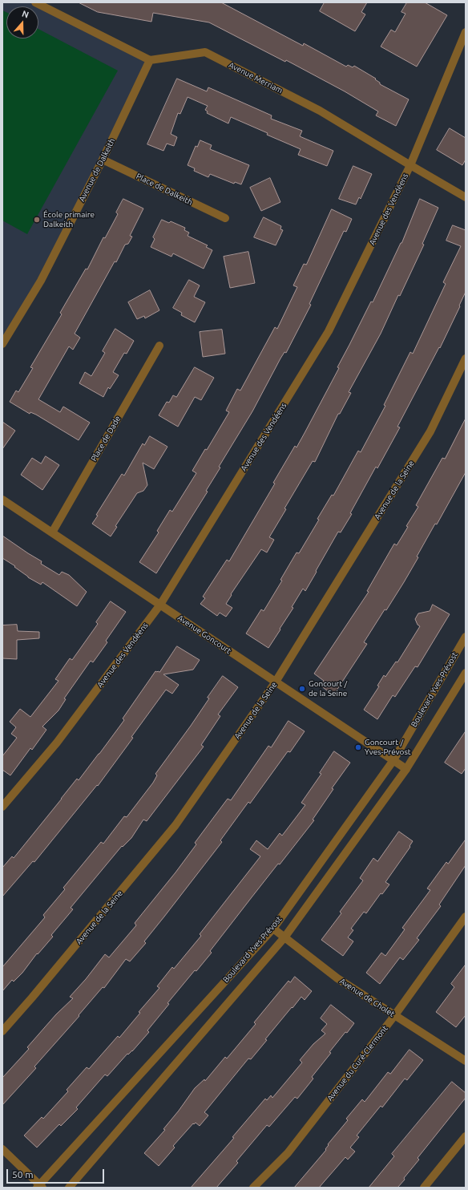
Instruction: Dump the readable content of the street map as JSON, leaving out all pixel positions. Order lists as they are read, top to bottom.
{
  "streets": {
    "street": [
      "Avenue Merriam",
      "Avenue de Dalkeith",
      "Place de Dalkeith",
      "Avenue des Vendéens",
      "Place de Dade",
      "Avenue de la Seine",
      "Avenue Goncourt",
      "Boulevard Yves-Prévost",
      "Avenue de Cholet",
      "Avenue du Curé-Clermont"
    ]
  },
  "crossings": [
    ["Avenue Merriam", "Avenue de Dalkeith"],
    ["Avenue Merriam", "Avenue des Vendéens"],
    ["Avenue de Dalkeith", "Place de Dalkeith"],
    ["Avenue des Vendéens", "Avenue Goncourt"],
    ["Place de Dade", "Avenue Goncourt"],
    ["Avenue de la Seine", "Avenue Goncourt"],
    ["Avenue Goncourt", "Boulevard Yves-Prévost"],
    ["Boulevard Yves-Prévost", "Avenue de Cholet"],
    ["Avenue de Cholet", "Avenue du Curé-Clermont"]
  ],
  "places": ["École primaire Dalkeith", "Goncourt / de la Seine", "Goncourt / Yves-Prévost"],
  "scale_bar": "50 m",
  "north": "top"
}
